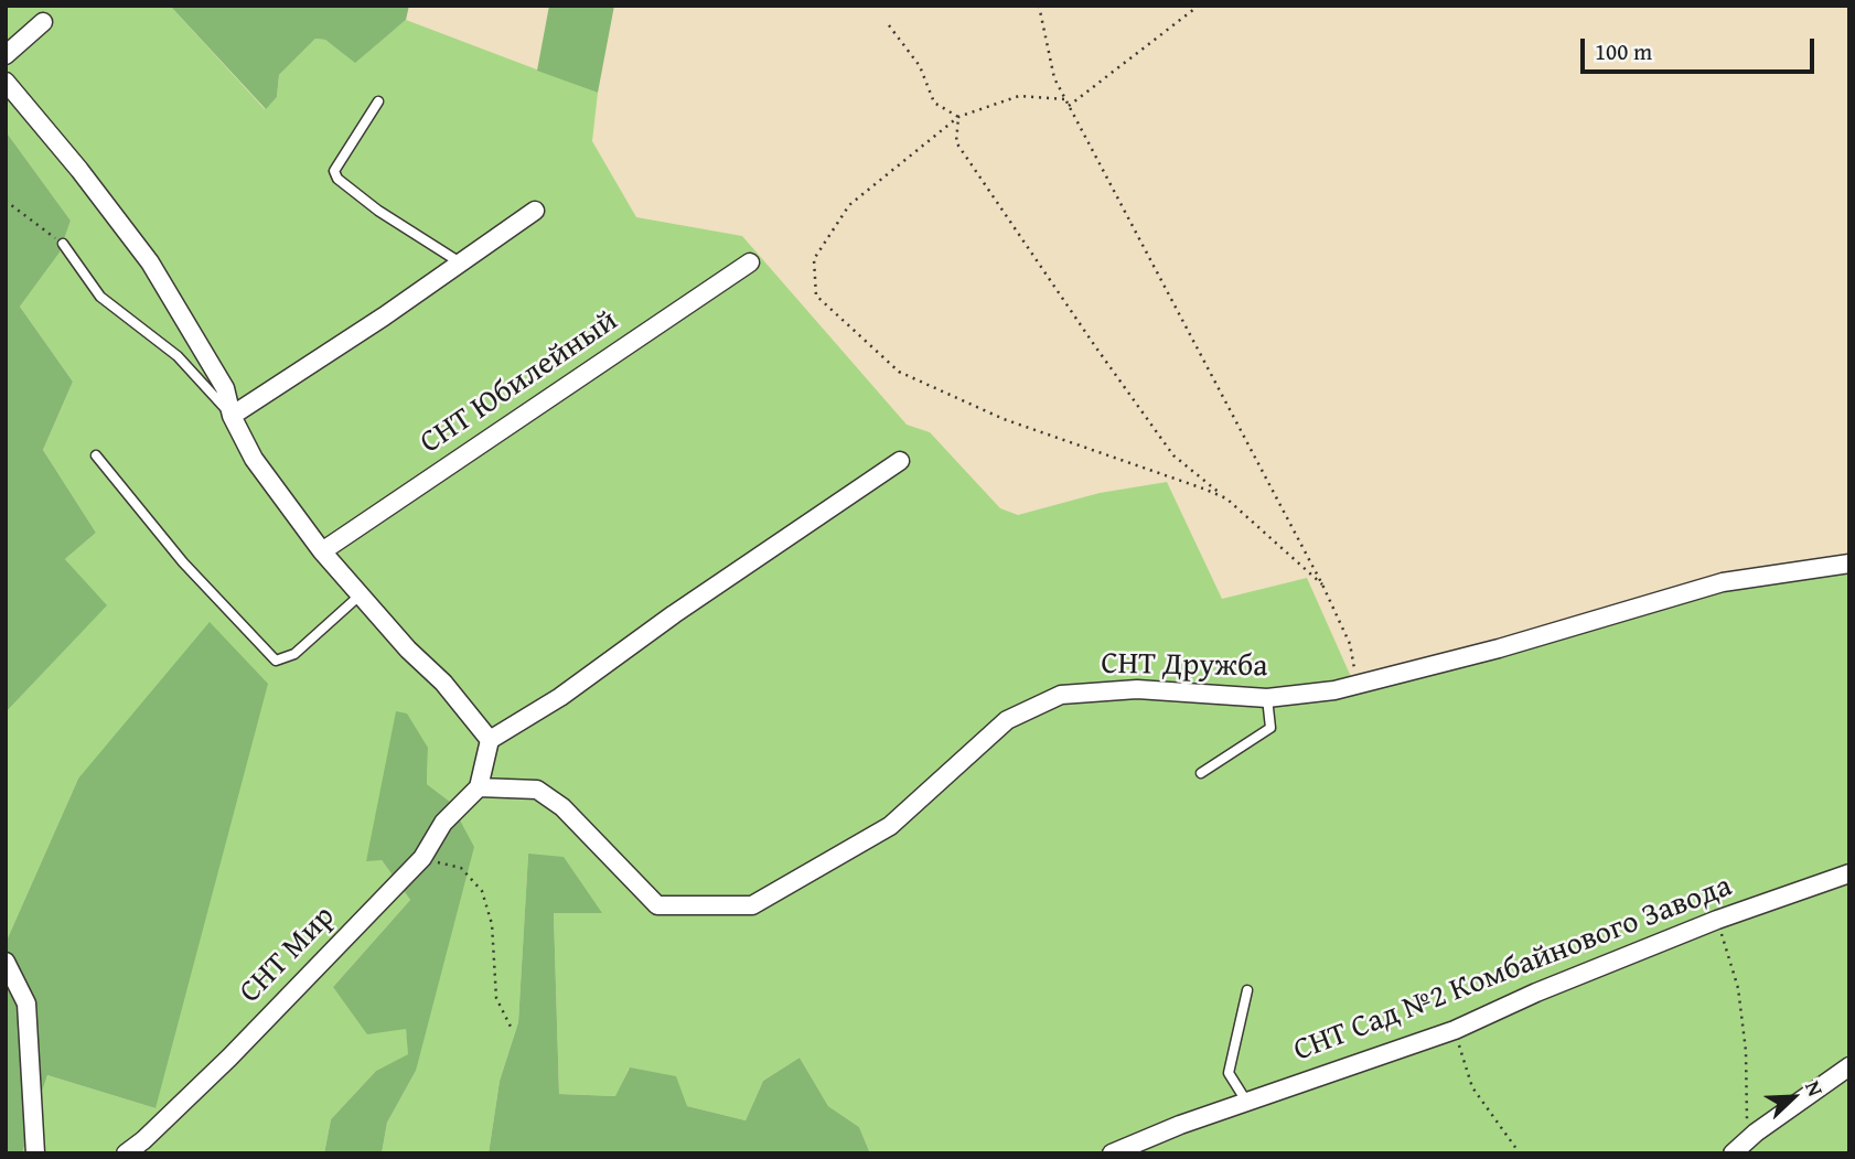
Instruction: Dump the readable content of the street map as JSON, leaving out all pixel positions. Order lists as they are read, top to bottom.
{
  "streets": {
    "street": [
      "СНТ Юбилейный",
      "СНТ Дружба",
      "СНТ Мир",
      "СНТ Сад №2 Комбайнового Завода"
    ]
  },
  "crossings": [
    ["СНТ Дружба", "СНТ Мир"]
  ],
  "scale_bar": "100 m",
  "north": "top right"
}
